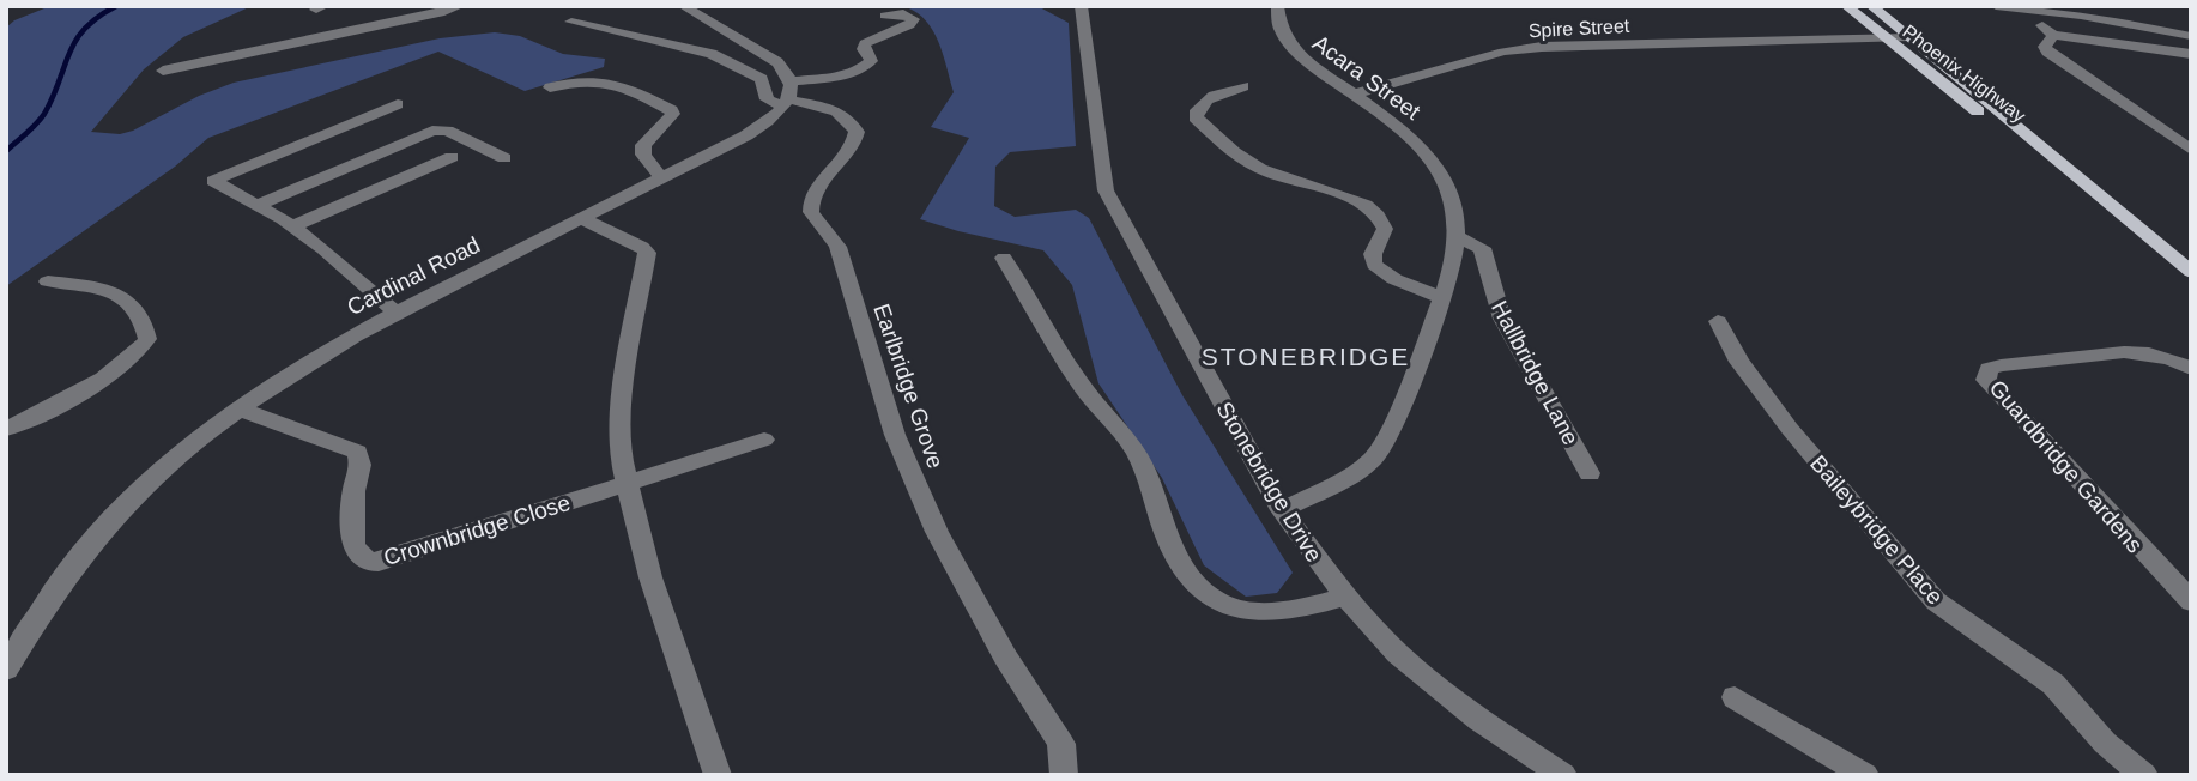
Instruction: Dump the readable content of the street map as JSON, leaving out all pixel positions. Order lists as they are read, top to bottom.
{
  "streets": {
    "main road": ["Phoenix Highway"],
    "street": [
      "Spire Street",
      "Acara Street",
      "Cardinal Road",
      "Hallbridge Lane",
      "Earlbridge Grove",
      "Guardbridge Gardens",
      "Stonebridge Drive",
      "Crownbridge Close",
      "Baileybridge Place"
    ]
  },
  "crossings": [
    ["Spire Street", "Phoenix Highway"],
    ["Spire Street", "Acara Street"],
    ["Acara Street", "Hallbridge Lane"],
    ["Acara Street", "Stonebridge Drive"],
    ["Cardinal Road", "Earlbridge Grove"],
    ["Cardinal Road", "Crownbridge Close"]
  ],
  "districts": ["STONEBRIDGE"]
}
